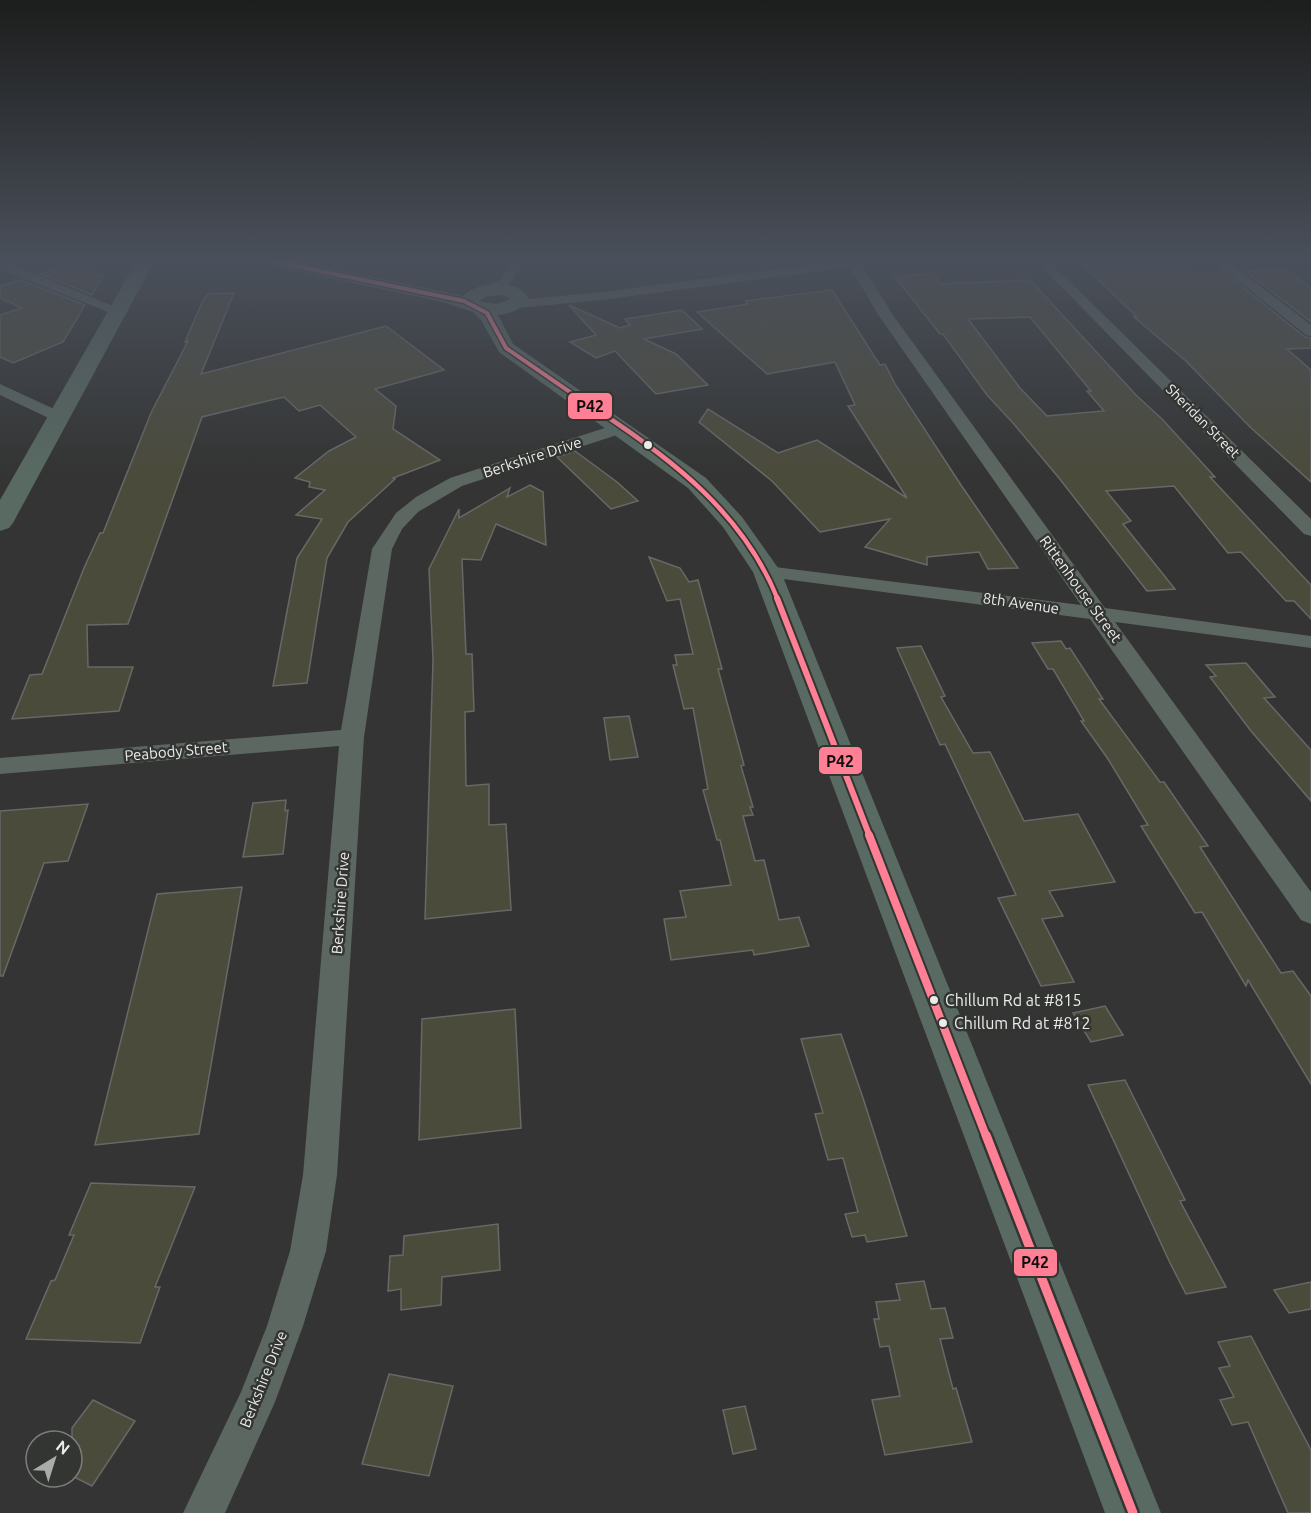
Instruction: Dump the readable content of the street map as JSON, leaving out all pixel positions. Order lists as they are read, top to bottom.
{
  "streets": {
    "street": [
      "Sheridan Street",
      "Berkshire Drive",
      "Rittenhouse Street",
      "8th Avenue",
      "Peabody Street"
    ]
  },
  "crossings": [
    ["Berkshire Drive", "Peabody Street"],
    ["Rittenhouse Street", "8th Avenue"]
  ],
  "places": ["Chillum Rd at #815", "Chillum Rd at #812"],
  "lines": ["transit line P42"],
  "north": "top right"
}
